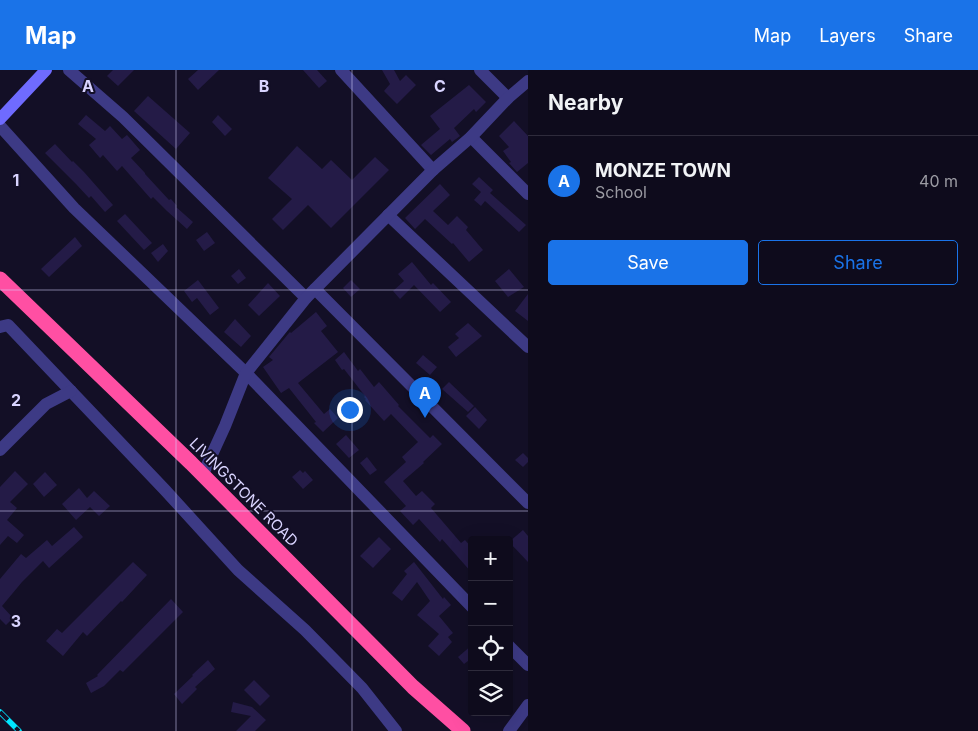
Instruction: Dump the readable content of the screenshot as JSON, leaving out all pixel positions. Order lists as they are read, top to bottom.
{
  "streets": {
    "highway": ["LIVINGSTONE ROAD"]
  },
  "page": {
    "header": "Map",
    "nav": ["Map", "Layers", "Share"],
    "heading": "Nearby",
    "list": [
      {
        "mark": "A",
        "name": "MONZE TOWN",
        "note": "School",
        "value": "40 m"
      }
    ],
    "buttons": ["Save", "Share"],
    "pins": "A",
    "map_buttons": ["+", "−"]
  },
  "grid": {
    "columns": ["A", "B", "C"],
    "rows": ["1", "2", "3"]
  }
}
